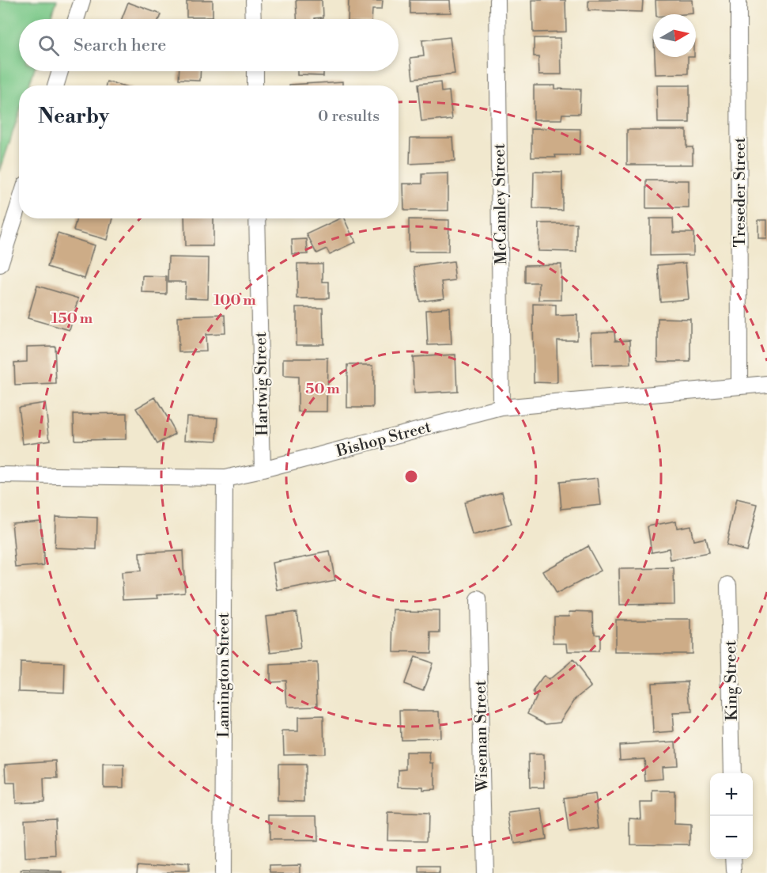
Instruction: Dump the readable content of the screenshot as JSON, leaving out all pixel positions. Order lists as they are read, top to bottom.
{
  "streets": {
    "street": [
      "Treseder Street",
      "McCamley Street",
      "Hartwig Street",
      "Bishop Street",
      "Lamington Street",
      "King Street",
      "Wiseman Street"
    ]
  },
  "crossings": [
    ["Treseder Street", "Bishop Street"],
    ["McCamley Street", "Bishop Street"],
    ["Hartwig Street", "Bishop Street"],
    ["Bishop Street", "Lamington Street"]
  ],
  "north": "right",
  "page": {
    "search": "Search here",
    "heading": ["Nearby", "0 results"],
    "map_buttons": ["+", "−"]
  },
  "rings": ["100 m", "150 m", "50 m"]
}
